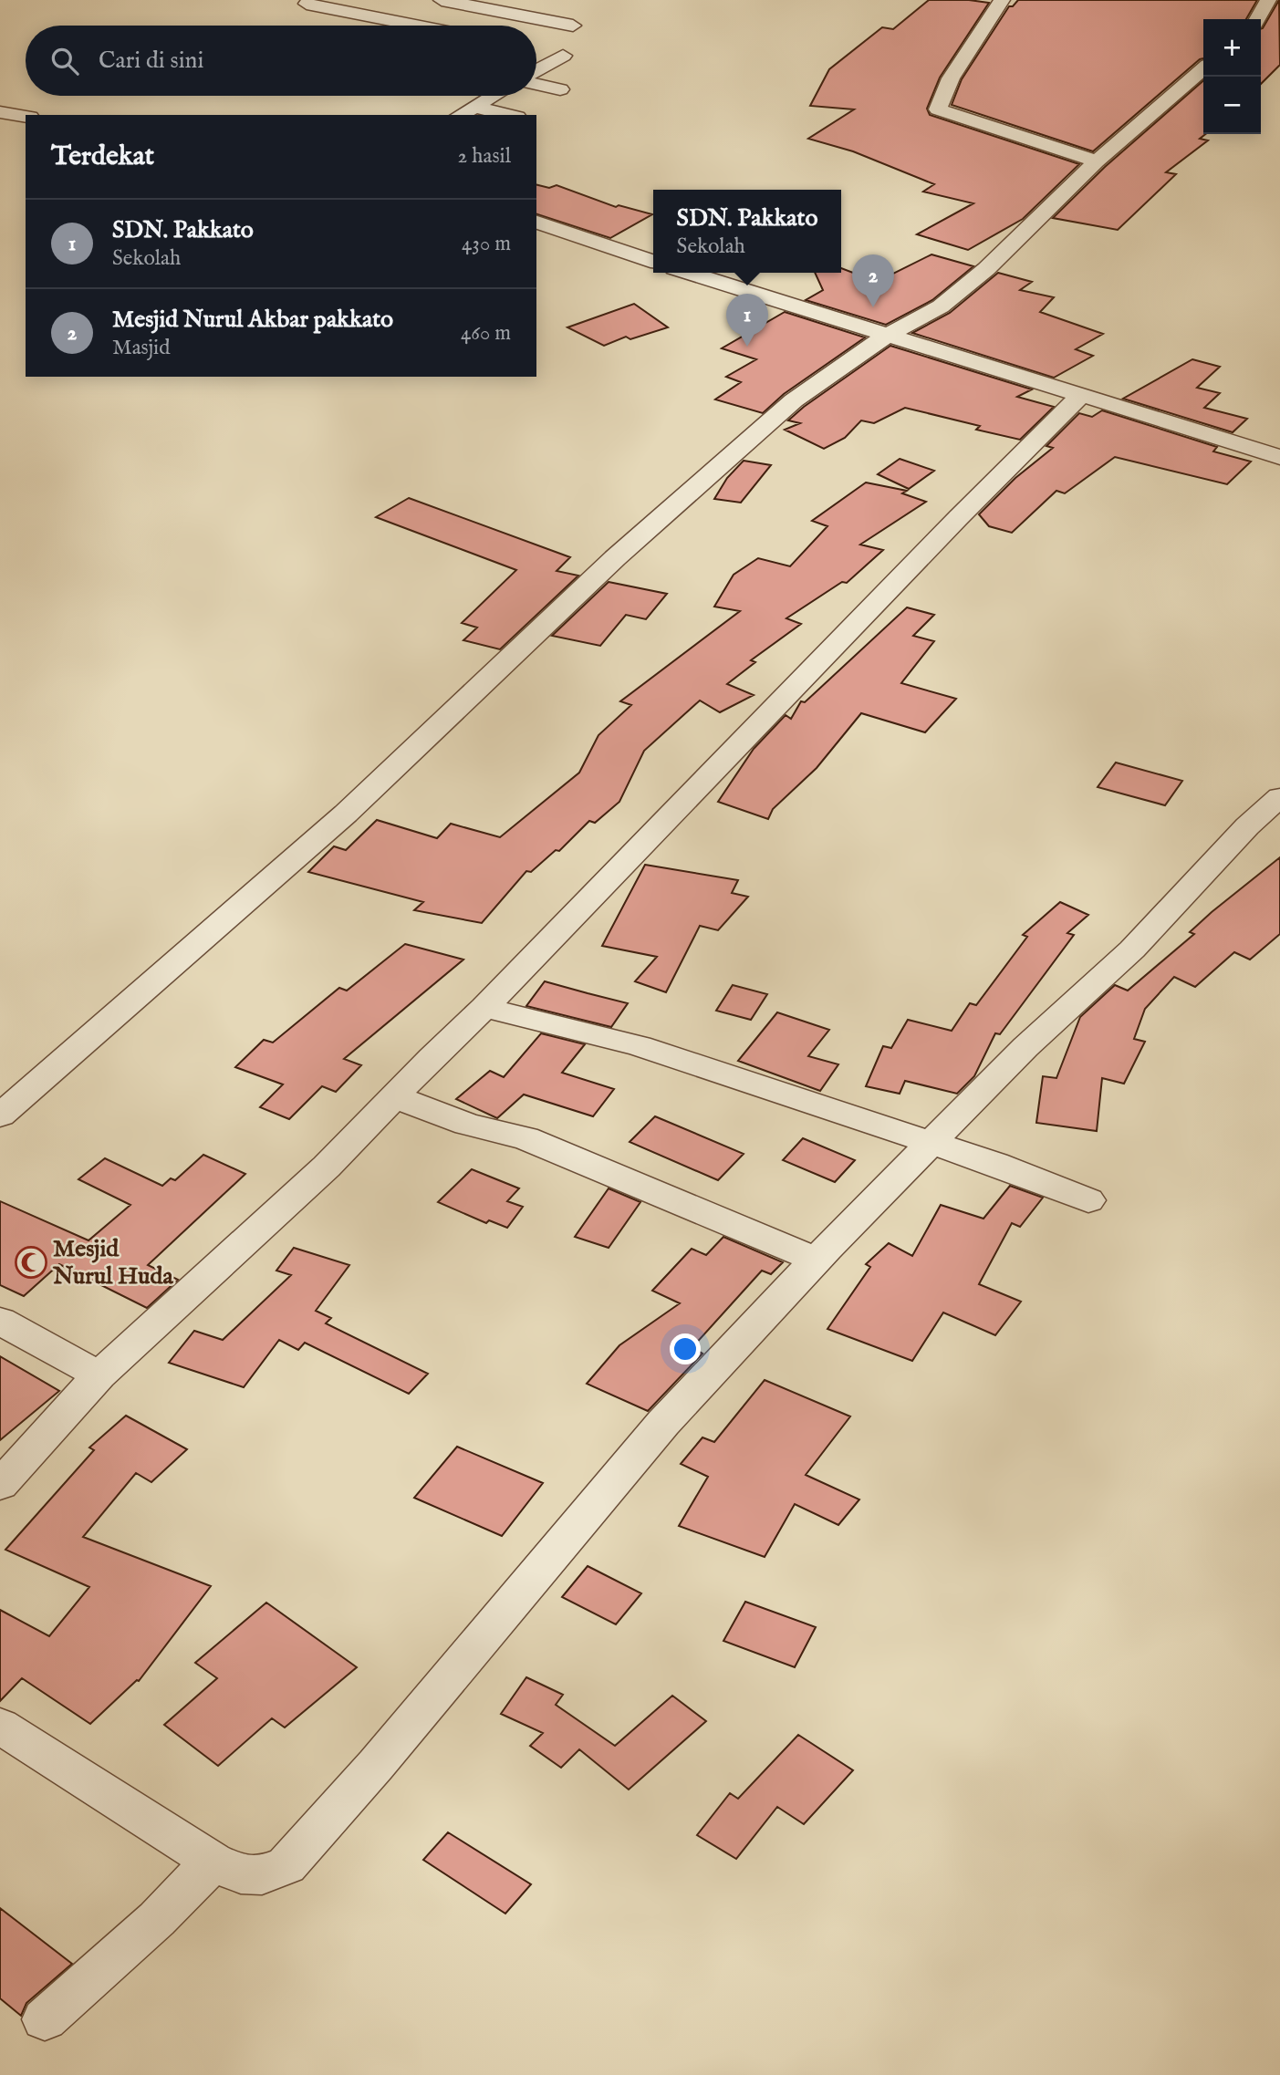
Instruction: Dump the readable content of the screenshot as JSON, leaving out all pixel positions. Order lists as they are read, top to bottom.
{
  "places": {
    "mosque": ["Mesjid Nurul Huda"]
  },
  "page": {
    "map_buttons": ["+", "−"],
    "search": "Cari di sini",
    "heading": ["Terdekat", "2 hasil"],
    "popup": ["SDN. Pakkato", "Sekolah"],
    "list": [
      {
        "mark": "1",
        "name": "SDN. Pakkato",
        "note": "Sekolah",
        "value": "430 m"
      },
      {
        "mark": "2",
        "name": "Mesjid Nurul Akbar pakkato",
        "note": "Masjid",
        "value": "460 m"
      }
    ],
    "pins": ["2", "1"]
  }
}
